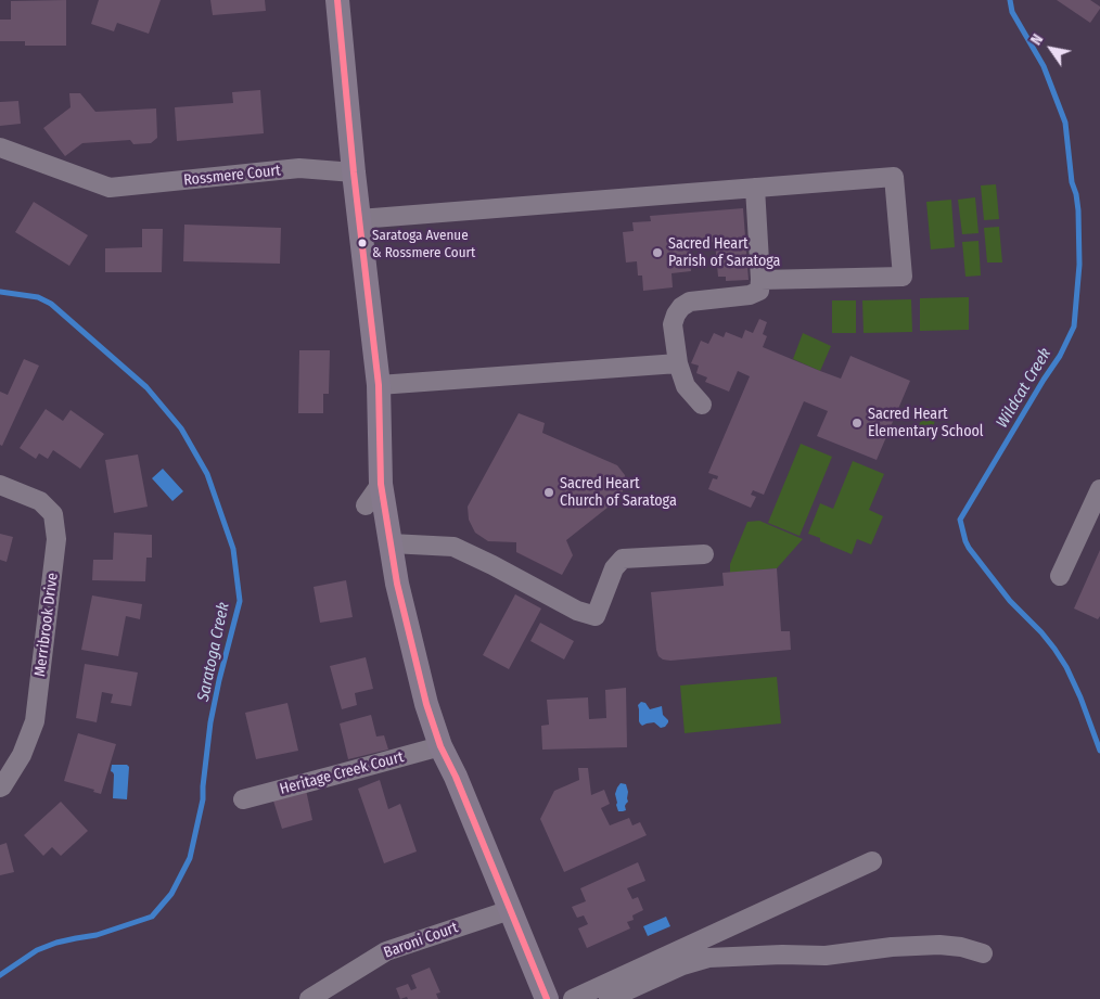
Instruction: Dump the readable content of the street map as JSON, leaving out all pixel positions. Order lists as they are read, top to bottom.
{
  "streets": {
    "street": [
      "Rossmere Court",
      "Merribrook Drive",
      "Heritage Creek Court",
      "Baroni Court"
    ]
  },
  "water": ["Wildcat Creek", "Saratoga Creek"],
  "places": [
    "Saratoga Avenue & Rossmere Court",
    "Sacred Heart Parish of Saratoga",
    "Sacred Heart Elementary School",
    "Sacred Heart Church of Saratoga"
  ],
  "north": "top left"
}
